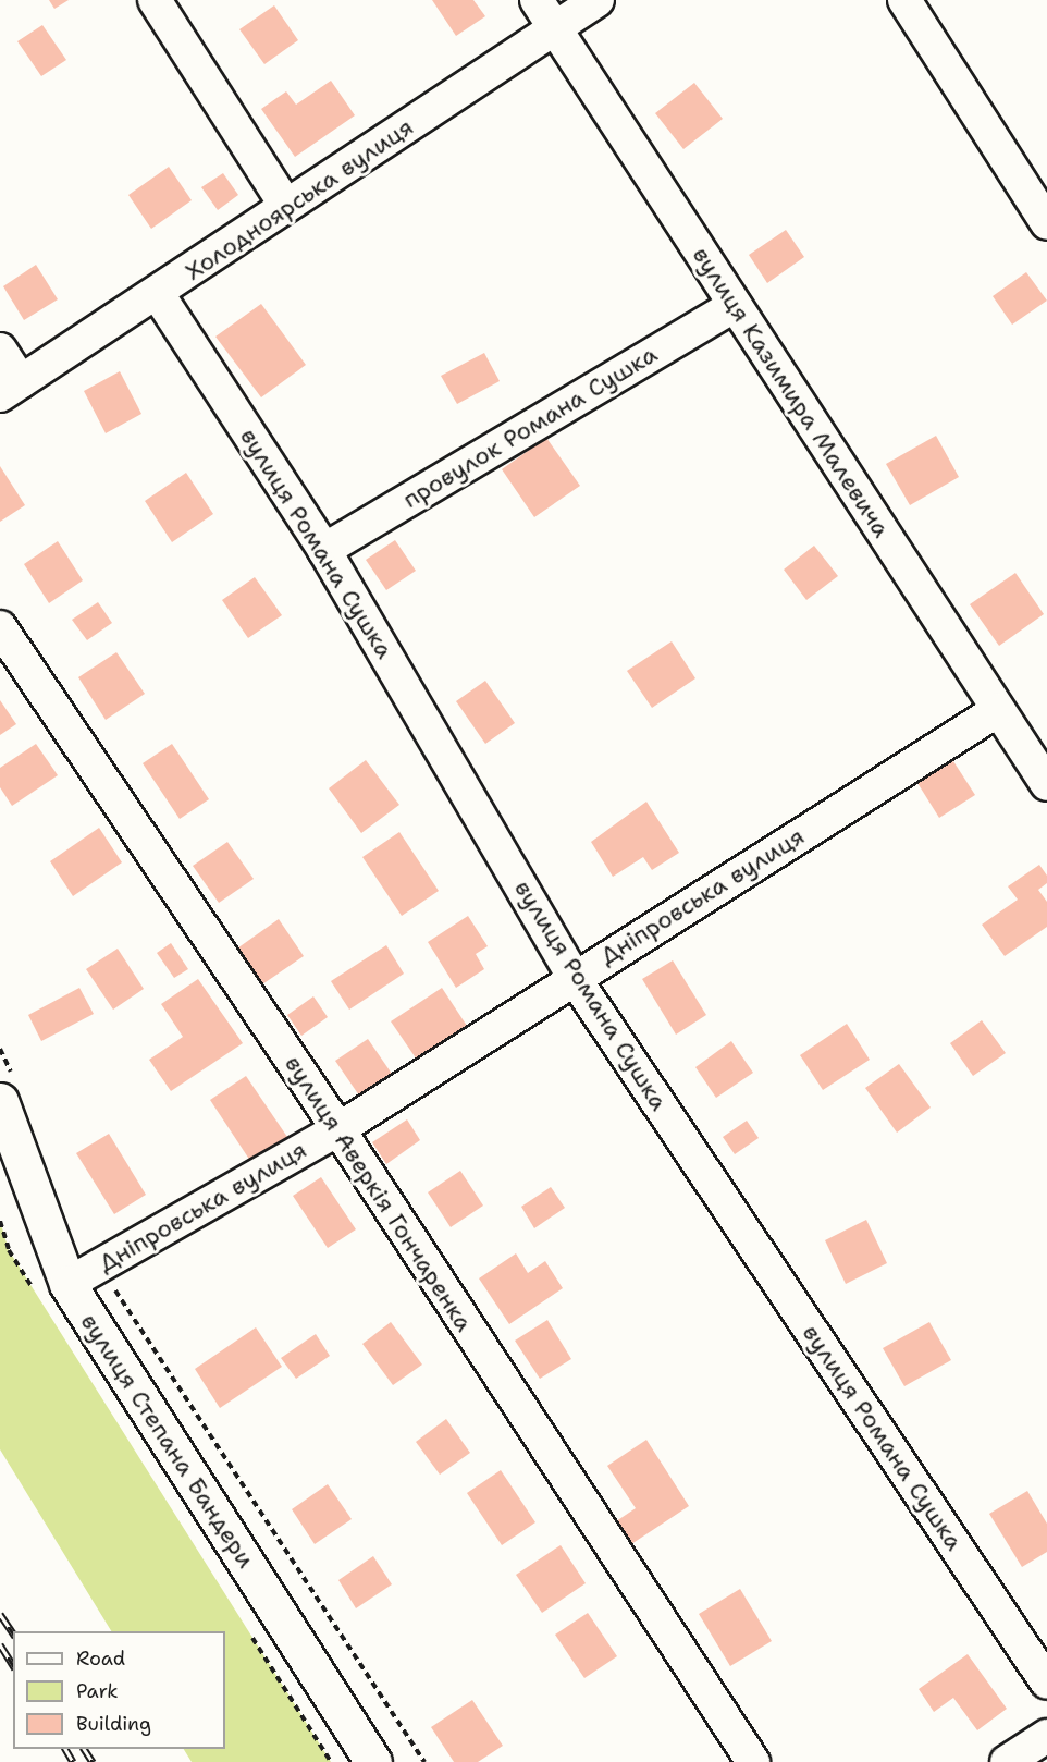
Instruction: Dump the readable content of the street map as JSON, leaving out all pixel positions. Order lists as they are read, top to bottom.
{
  "streets": {
    "street": [
      "Холодноярська вулиця",
      "вулиця Казимира Малевича",
      "провулок Романа Сушка",
      "вулиця Романа Сушка",
      "Дніпровська вулиця",
      "вулиця Аверкія Гончаренка",
      "вулиця Степана Бандери"
    ]
  },
  "crossings": [
    ["Холодноярська вулиця", "вулиця Казимира Малевича"],
    ["Холодноярська вулиця", "вулиця Романа Сушка"],
    ["вулиця Казимира Малевича", "провулок Романа Сушка"],
    ["вулиця Казимира Малевича", "Дніпровська вулиця"],
    ["провулок Романа Сушка", "вулиця Романа Сушка"],
    ["вулиця Романа Сушка", "Дніпровська вулиця"],
    ["Дніпровська вулиця", "вулиця Аверкія Гончаренка"],
    ["Дніпровська вулиця", "вулиця Степана Бандери"]
  ],
  "legend": ["Road", "Park", "Building"]
}
